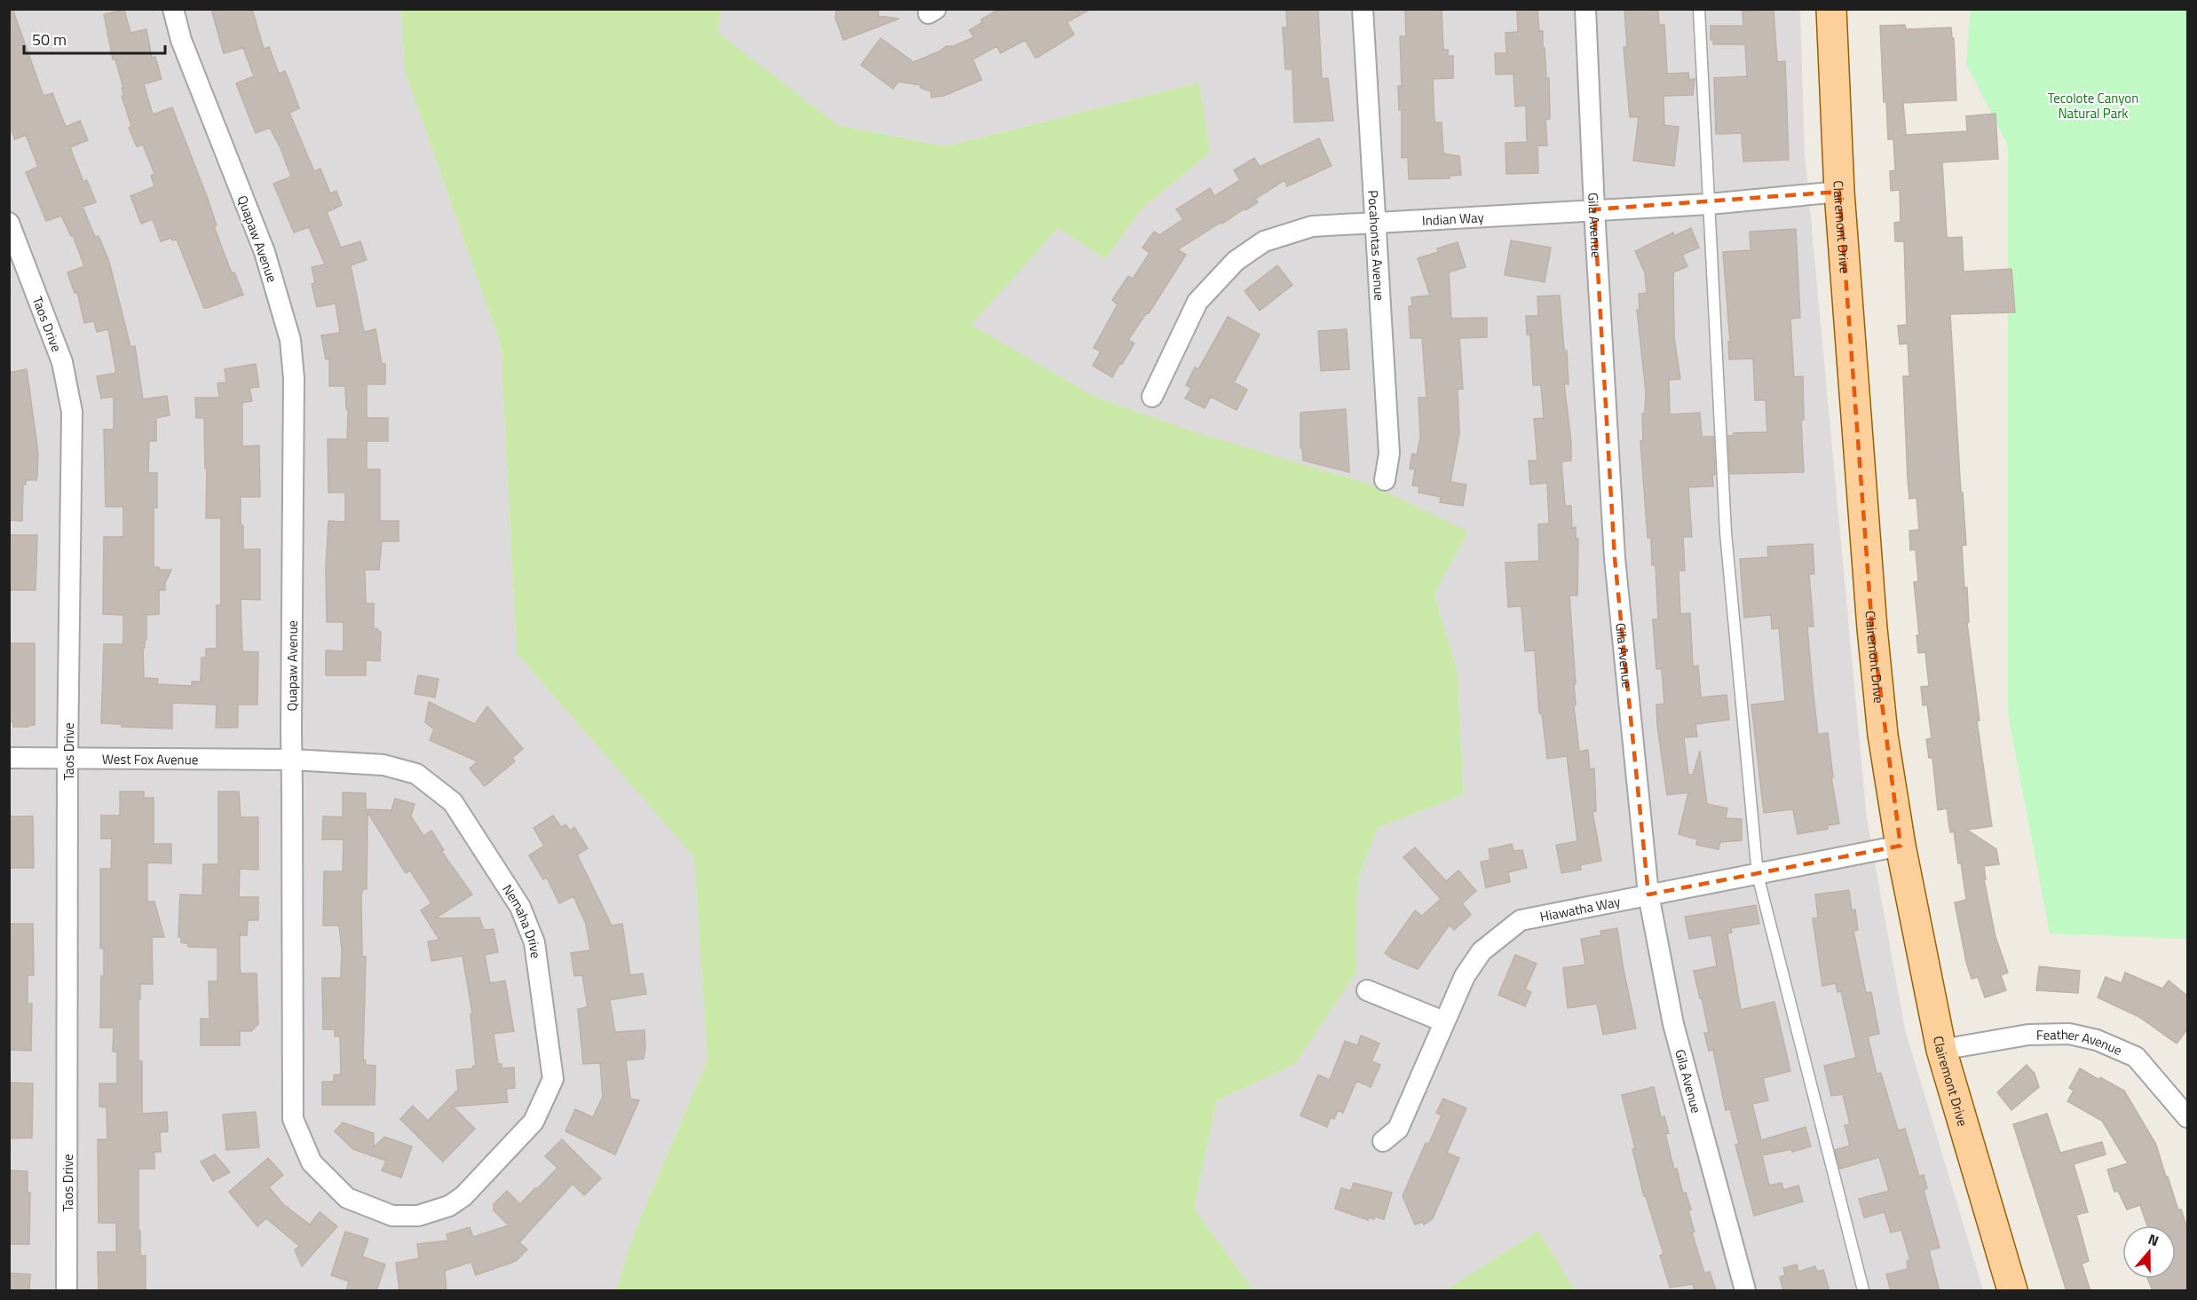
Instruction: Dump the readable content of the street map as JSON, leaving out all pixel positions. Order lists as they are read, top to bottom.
{
  "streets": {
    "main road": ["Clairemont Drive"],
    "street": [
      "Indian Way",
      "Gila Avenue",
      "Quapaw Avenue",
      "Pocahontas Avenue",
      "Taos Drive",
      "West Fox Avenue",
      "Hiawatha Way",
      "Nemaha Drive",
      "Feather Avenue"
    ]
  },
  "crossings": [
    ["Indian Way", "Gila Avenue"],
    ["Indian Way", "Clairemont Drive"],
    ["Indian Way", "Pocahontas Avenue"],
    ["Gila Avenue", "Hiawatha Way"],
    ["Clairemont Drive", "Hiawatha Way"],
    ["Clairemont Drive", "Feather Avenue"],
    ["Quapaw Avenue", "West Fox Avenue"],
    ["Quapaw Avenue", "Nemaha Drive"],
    ["Taos Drive", "West Fox Avenue"],
    ["West Fox Avenue", "Nemaha Drive"]
  ],
  "parks": ["Tecolote Canyon Natural Park"],
  "scale_bar": "50 m",
  "north": "top"
}
